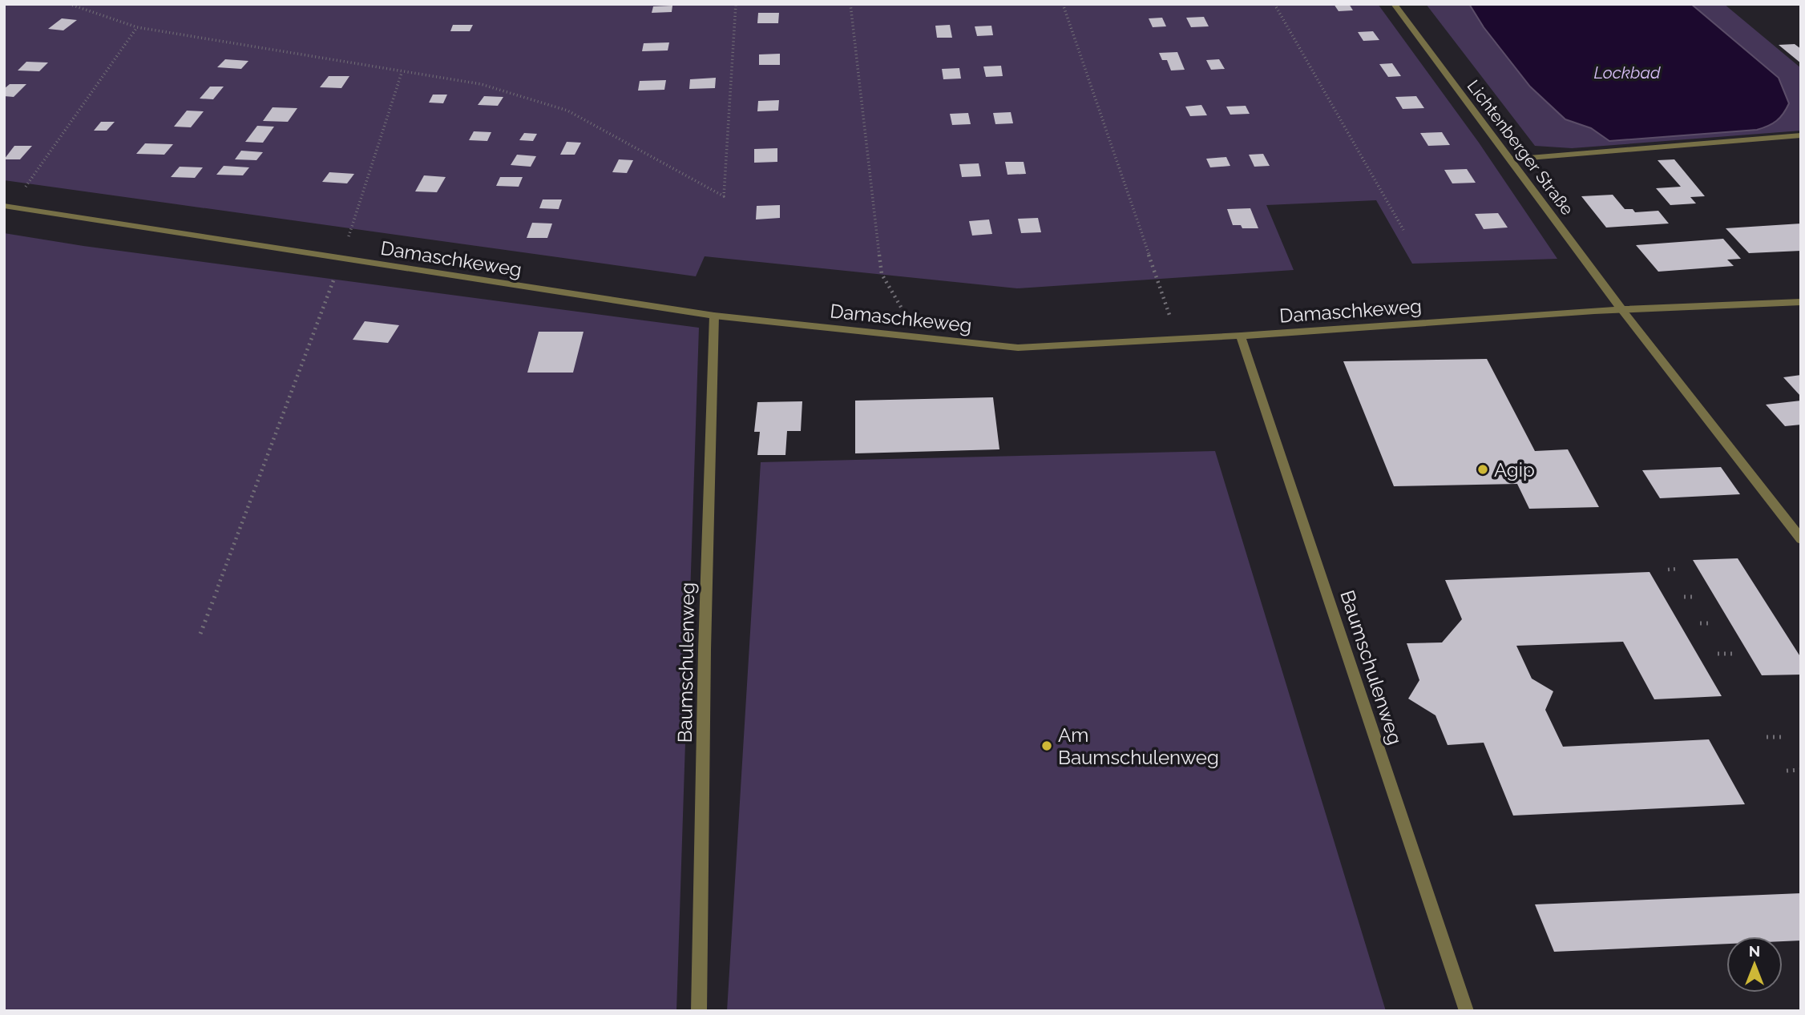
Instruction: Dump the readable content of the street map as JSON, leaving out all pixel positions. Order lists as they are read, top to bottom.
{
  "streets": {
    "street": ["Lichtenberger Straße", "Damaschkeweg", "Baumschulenweg"]
  },
  "crossings": [
    ["Lichtenberger Straße", "Damaschkeweg"],
    ["Damaschkeweg", "Baumschulenweg"]
  ],
  "water": ["Lockbad"],
  "places": ["Agip", "Am Baumschulenweg"],
  "north": "top"
}
